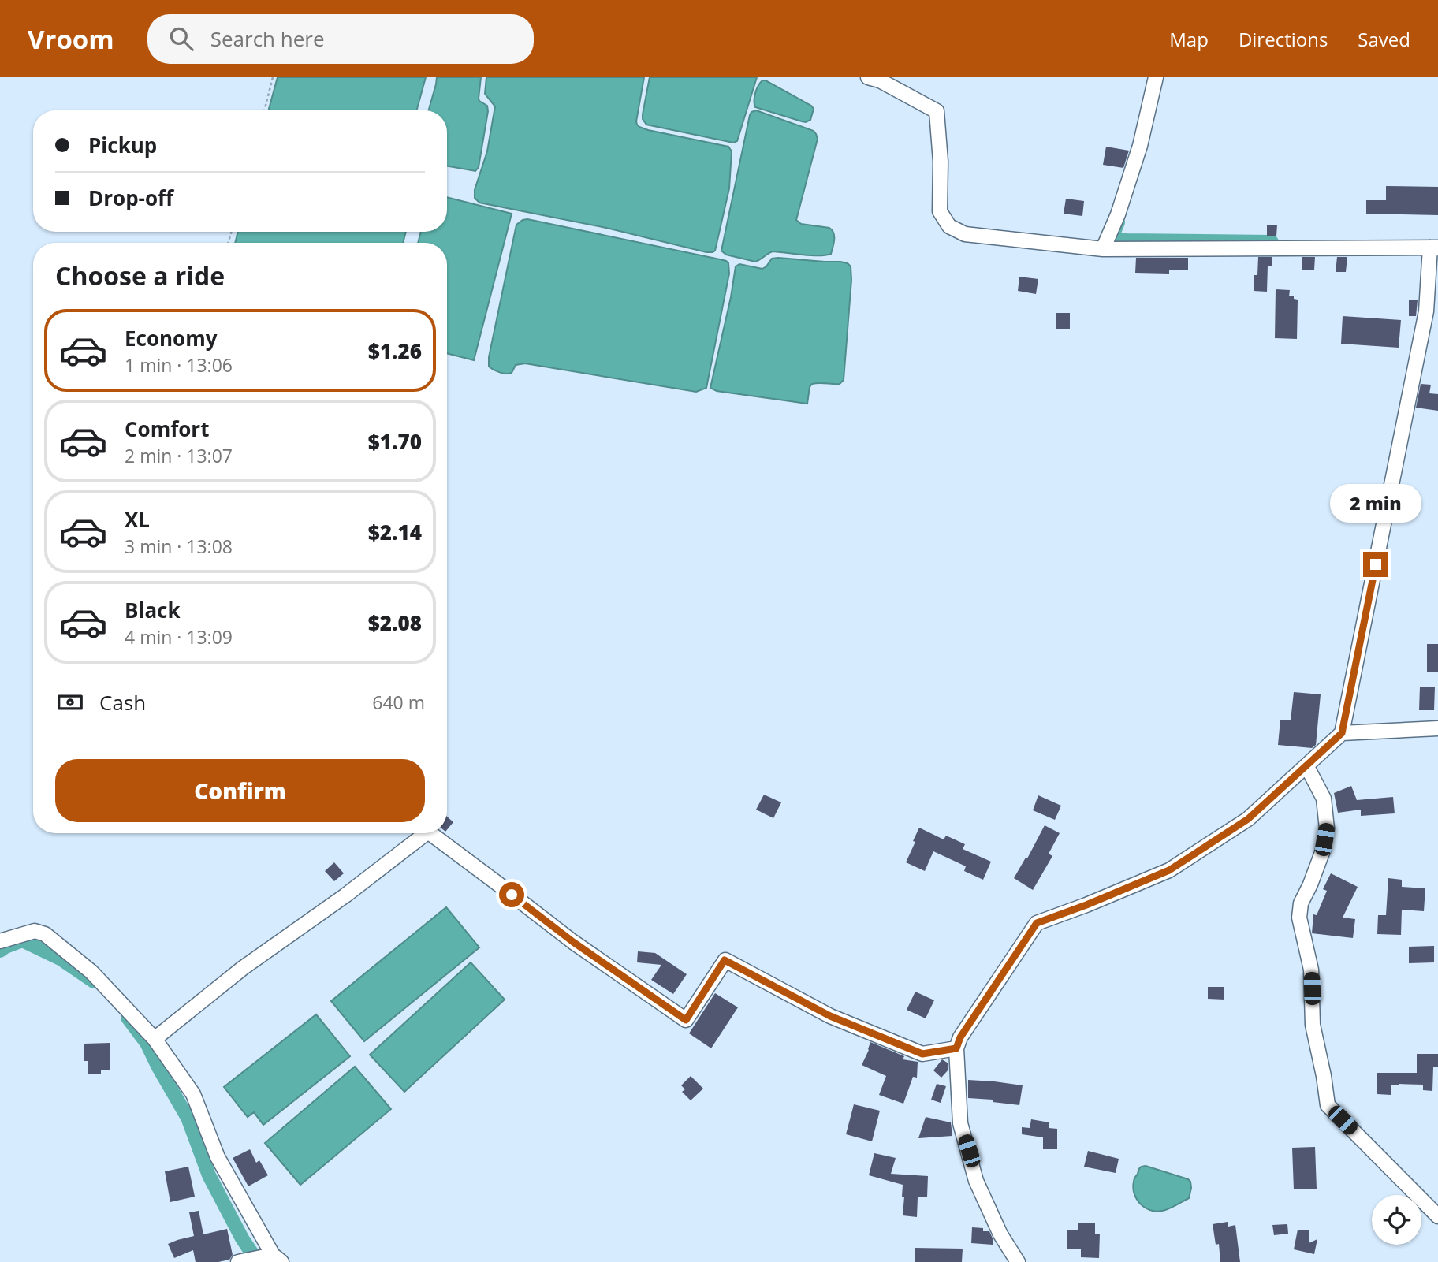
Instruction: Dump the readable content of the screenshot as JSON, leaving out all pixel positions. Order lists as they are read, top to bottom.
{
  "page": {
    "header": "Vroom",
    "search": "Search here",
    "nav": ["Map", "Directions", "Saved"],
    "banner": ["Pickup", "Drop-off"],
    "heading": "Choose a ride",
    "list": [
      {
        "name": "Economy",
        "note": "1 min · 13:06",
        "value": "$1.26"
      },
      {
        "name": "Comfort",
        "note": "2 min · 13:07",
        "value": "$1.70"
      },
      {
        "name": "XL",
        "note": "3 min · 13:08",
        "value": "$2.14"
      },
      {
        "name": "Black",
        "note": "4 min · 13:09",
        "value": "$2.08"
      }
    ],
    "bubble": "2 min",
    "pay": ["Cash", "640 m"],
    "buttons": "Confirm"
  }
}
